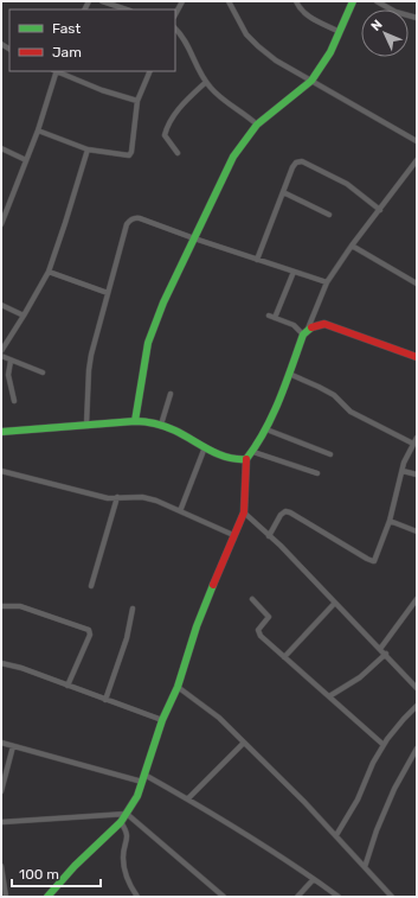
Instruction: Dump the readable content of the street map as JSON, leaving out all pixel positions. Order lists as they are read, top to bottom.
{
  "legend": ["Fast", "Jam"],
  "scale_bar": "100 m",
  "north": "top left"
}
